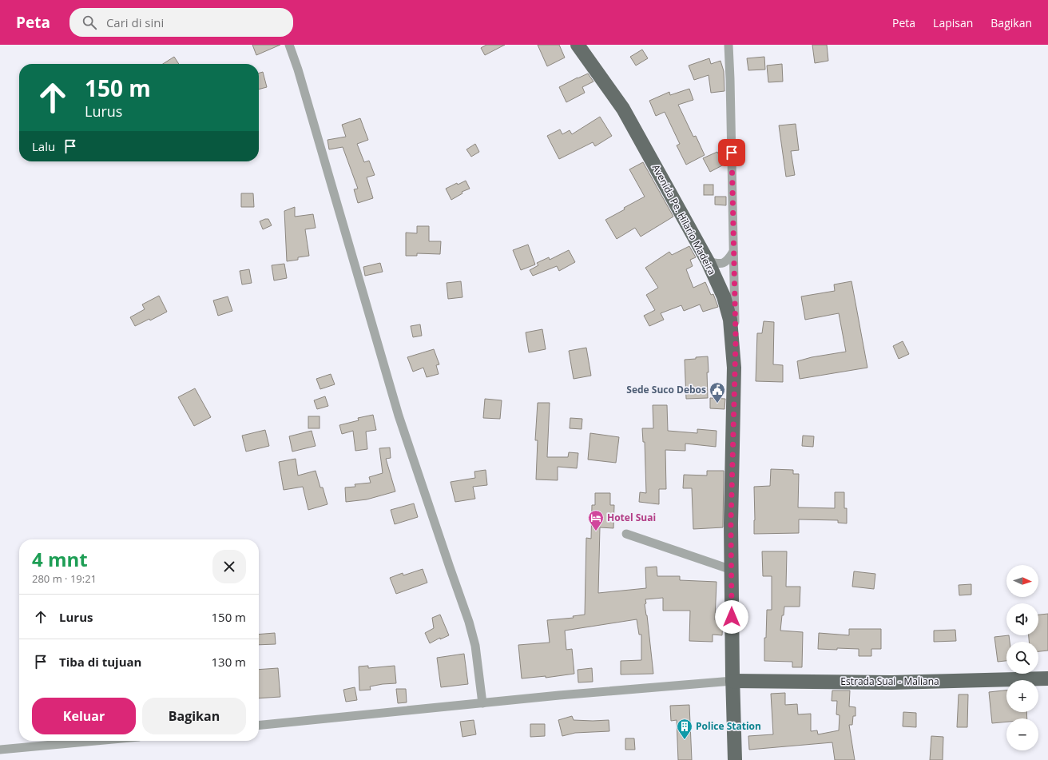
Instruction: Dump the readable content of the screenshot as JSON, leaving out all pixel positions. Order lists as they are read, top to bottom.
{
  "streets": {
    "main road": ["Avenida Pe. Hilario Madeira", "Estrada Suai - Maliana"]
  },
  "crossings": [
    ["Avenida Pe. Hilario Madeira", "Estrada Suai - Maliana"]
  ],
  "places": {
    "public building": ["Sede Suco Debos"],
    "hotel": ["Hotel Suai"],
    "building": ["Police Station"]
  },
  "north": "right",
  "page": {
    "header": "Peta",
    "search": "Cari di sini",
    "nav": ["Peta", "Lapisan", "Bagikan"],
    "turn": ["150 m", "Lurus"],
    "then": "Lalu",
    "heading": ["4 mnt", "280 m · 19:21"],
    "map_buttons": ["+", "−"],
    "list": [
      {
        "name": "Lurus",
        "value": "150 m"
      },
      {
        "name": "Tiba di tujuan",
        "value": "130 m"
      }
    ],
    "buttons": ["Keluar", "Bagikan"]
  }
}
